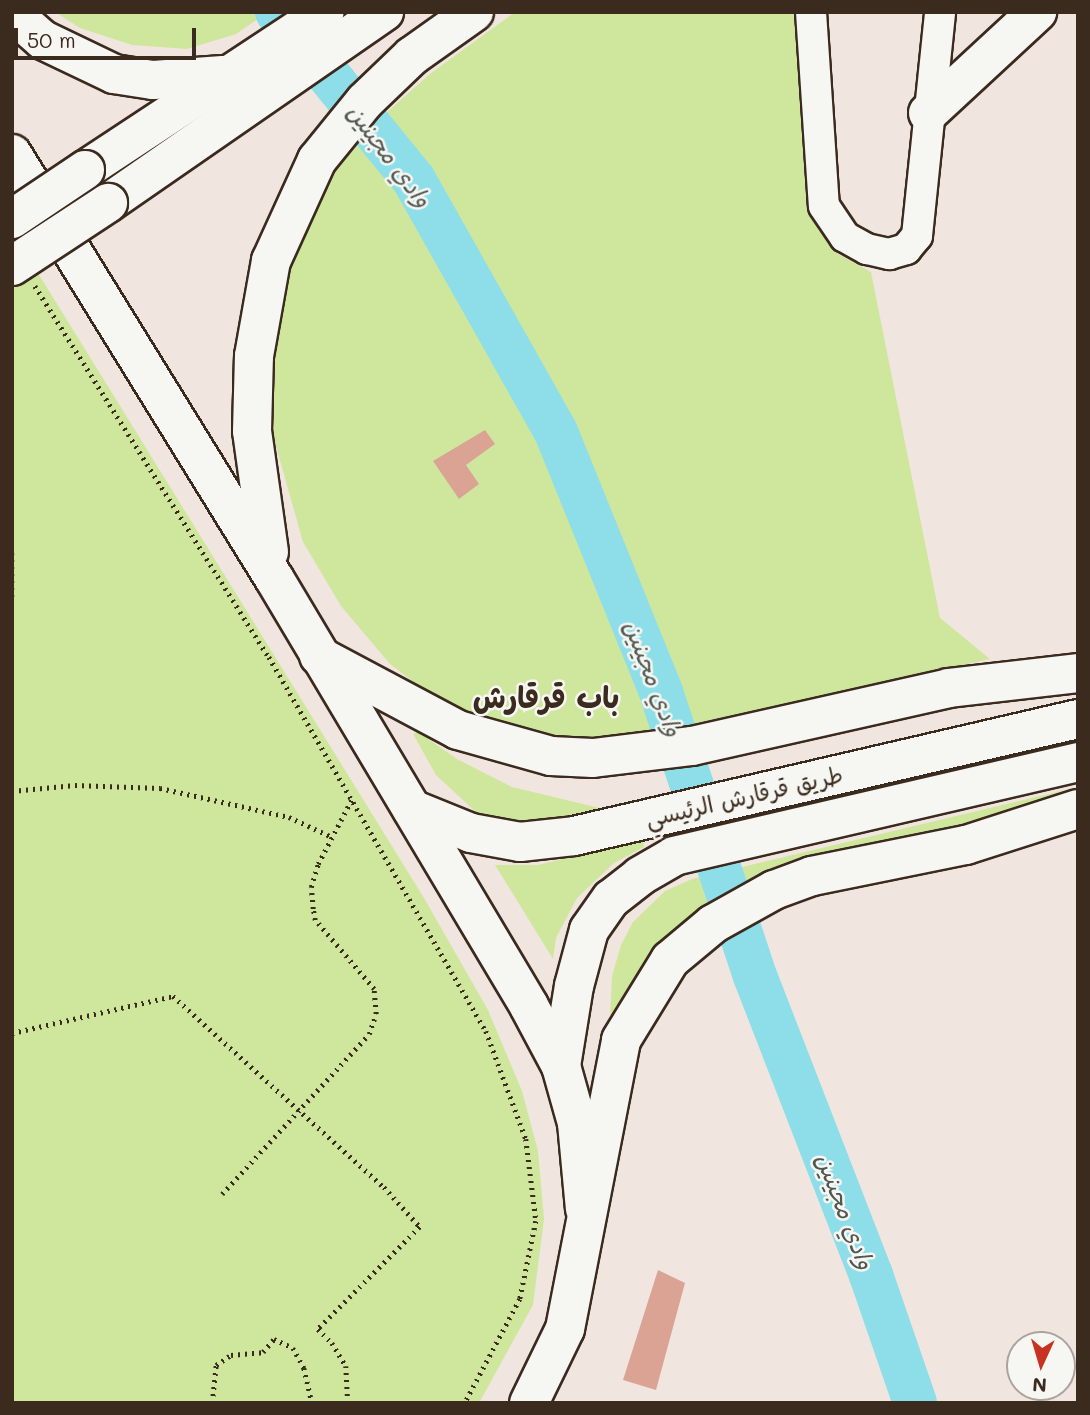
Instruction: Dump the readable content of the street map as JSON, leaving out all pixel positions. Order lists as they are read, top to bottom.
{
  "streets": {
    "main road": ["طريق قرقارش الرئيسي"]
  },
  "districts": ["باب قرقارش"],
  "water": ["وادي مجينين"],
  "scale_bar": "50 m",
  "north": "bottom"
}
